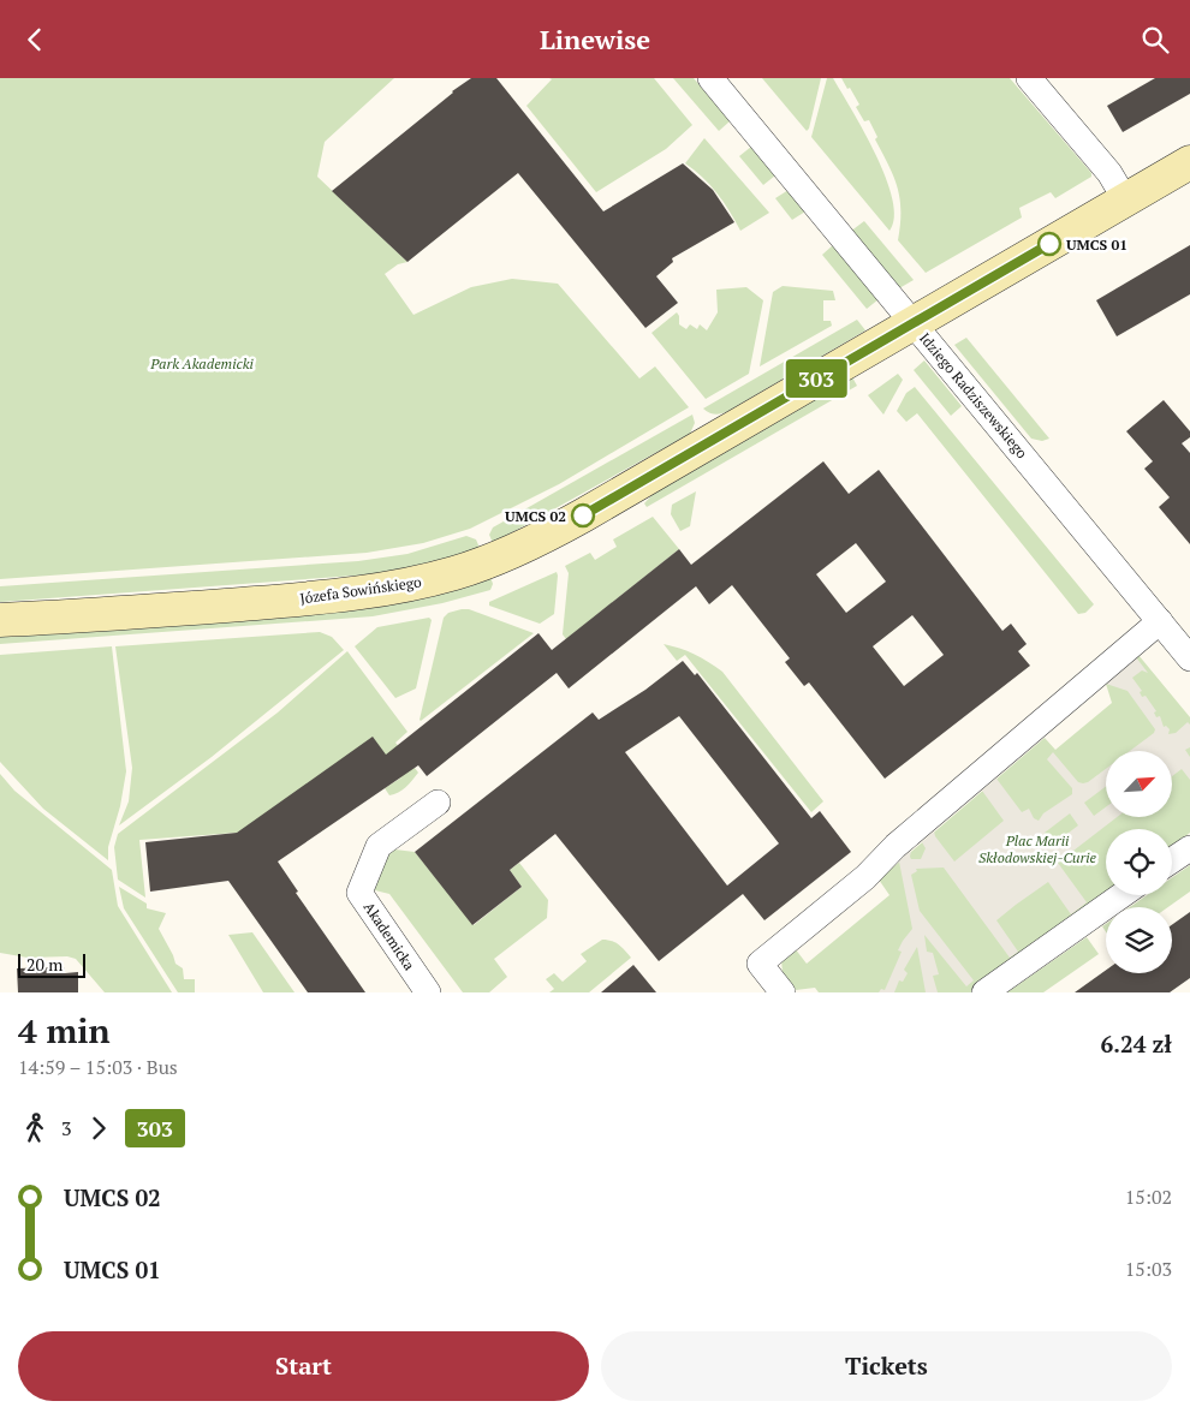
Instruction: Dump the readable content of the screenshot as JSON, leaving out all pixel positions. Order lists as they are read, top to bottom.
{
  "streets": {
    "main road": ["Józefa Sowińskiego"],
    "street": ["Idziego Radziszewskiego", "Akademicka"]
  },
  "crossings": [
    ["Idziego Radziszewskiego", "Józefa Sowińskiego"]
  ],
  "parks": ["Park Akademicki", "Plac Marii Skłodowskiej-Curie"],
  "places": ["UMCS 01", "UMCS 02"],
  "lines": ["bus line 303"],
  "scale_bar": "20 m",
  "north": "top right",
  "page": {
    "header": "Linewise",
    "on_map": "303",
    "scale": "20 m",
    "heading": ["4 min", "14:59 – 15:03 · Bus", "6.24 zł"],
    "legs": ["3", "303"],
    "list": [
      {
        "name": "UMCS 02",
        "value": "15:02"
      },
      {
        "name": "UMCS 01",
        "value": "15:03"
      }
    ],
    "buttons": ["Start", "Tickets"]
  }
}
